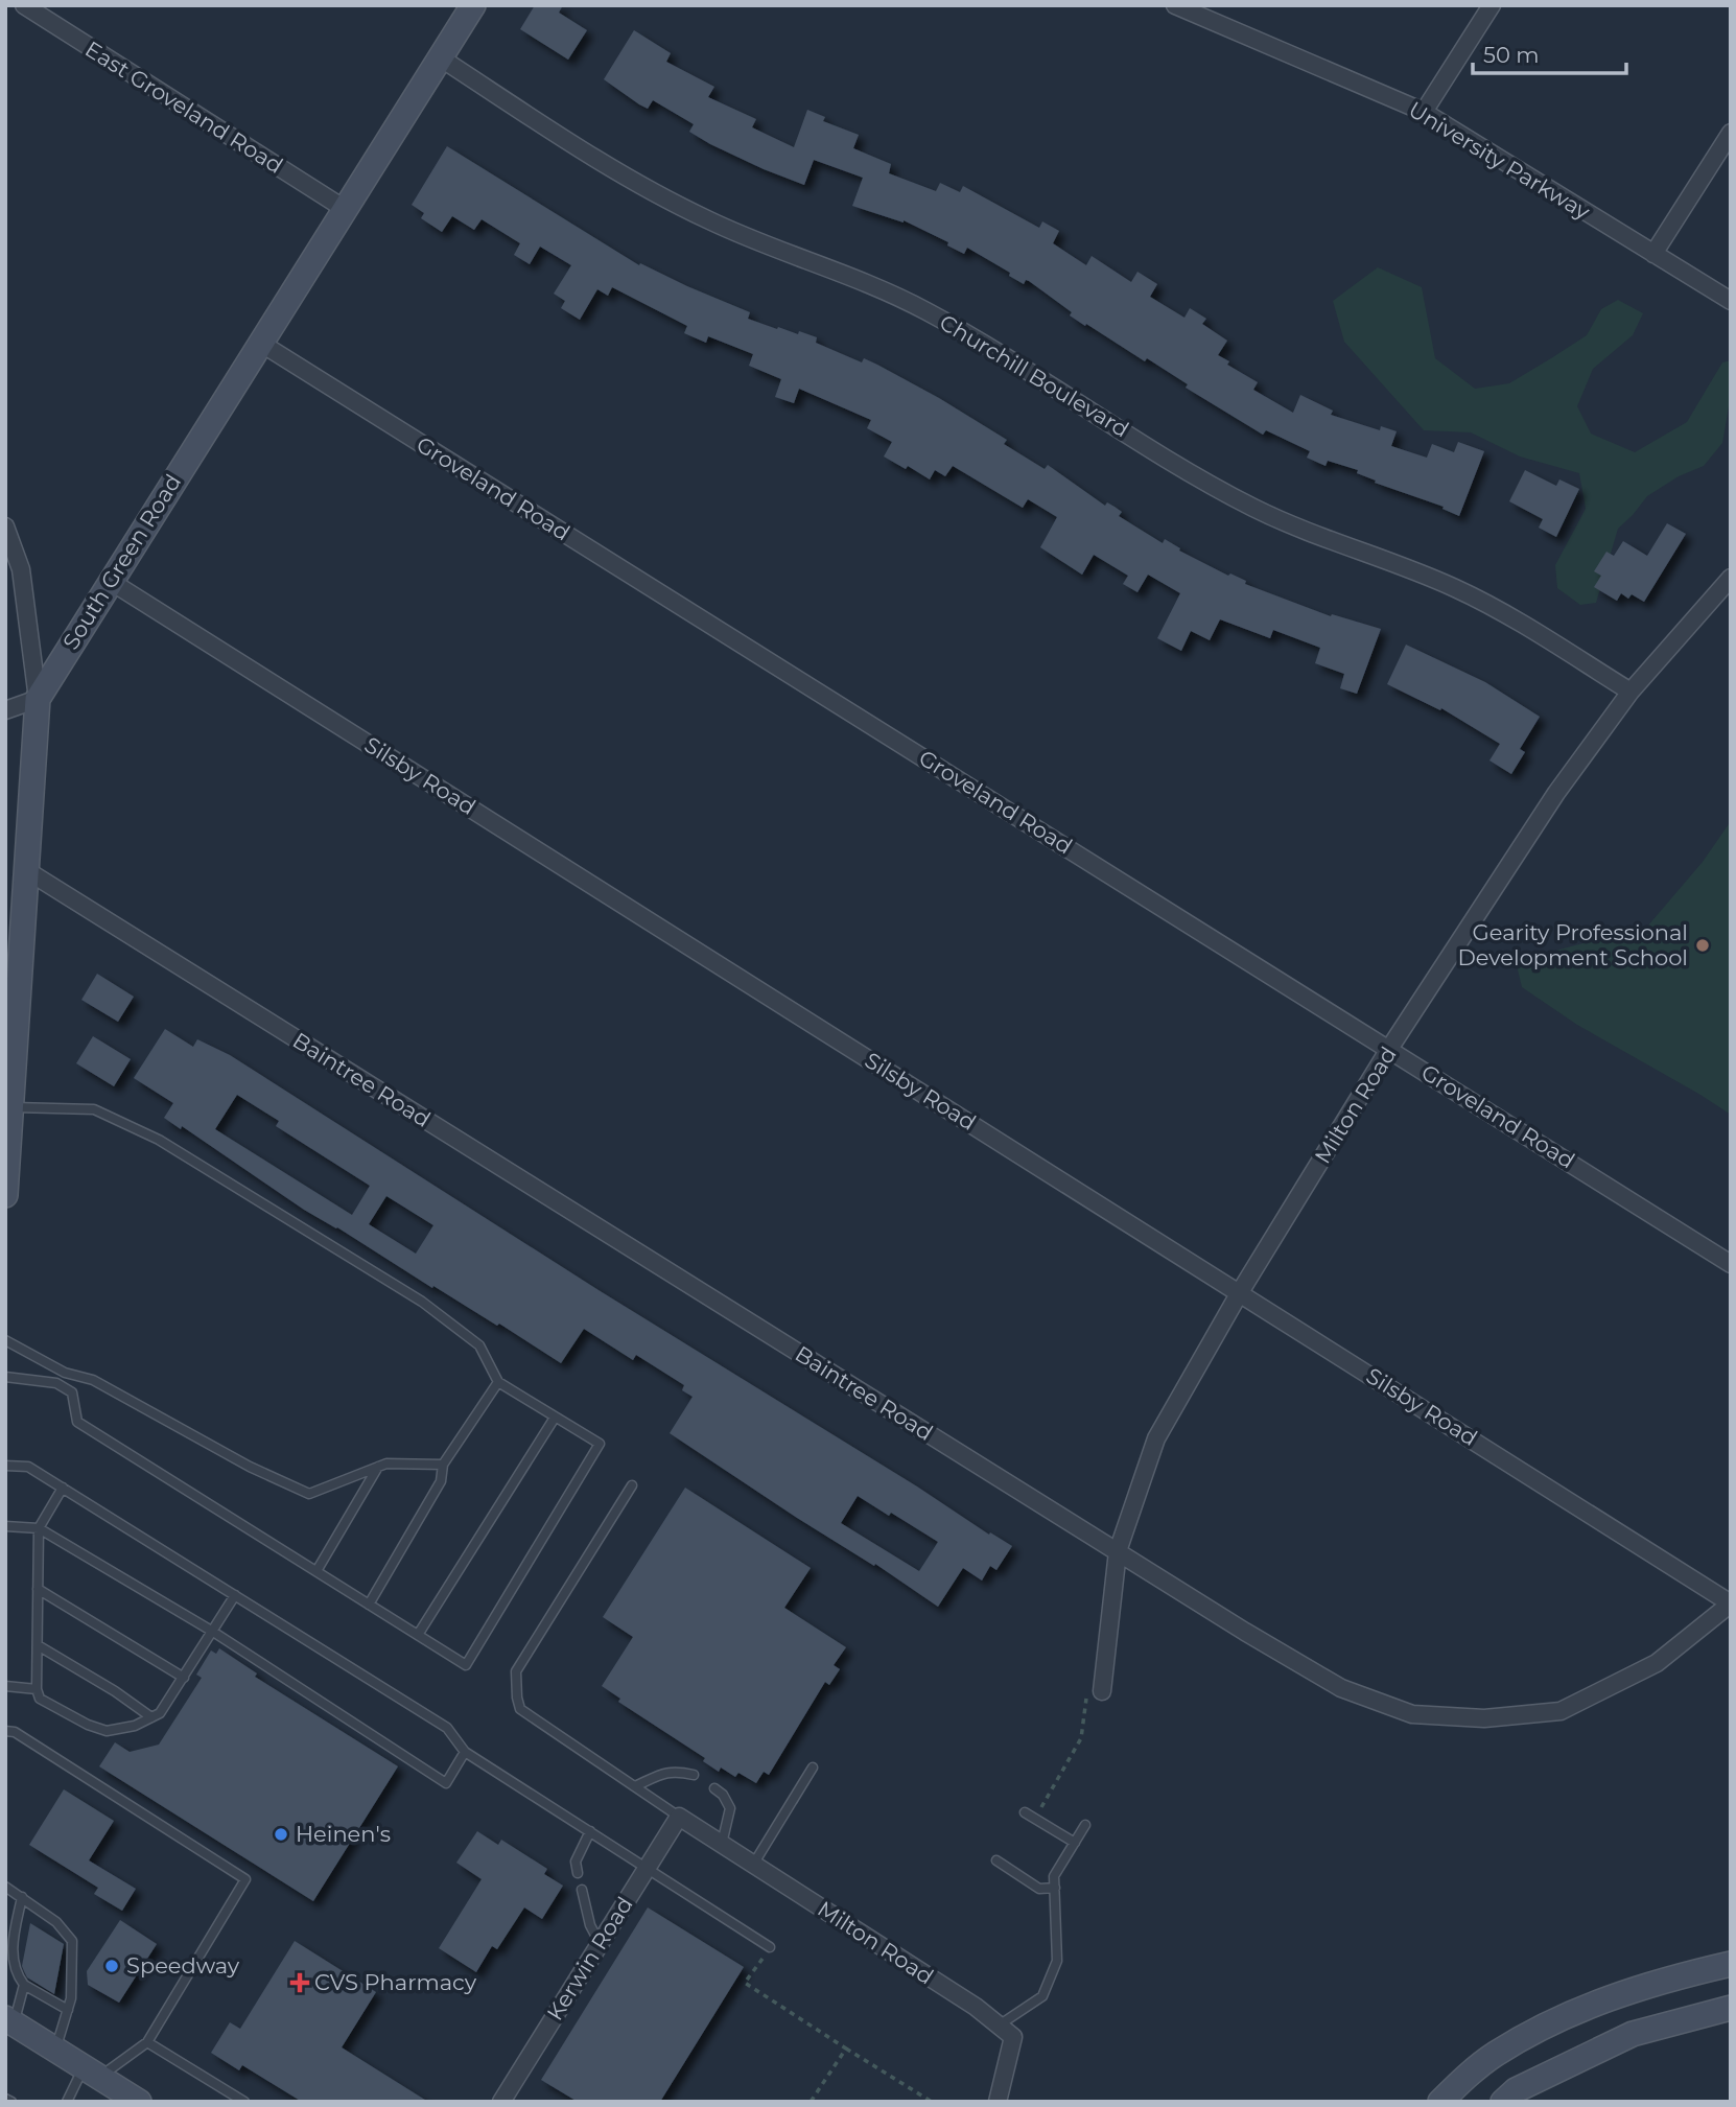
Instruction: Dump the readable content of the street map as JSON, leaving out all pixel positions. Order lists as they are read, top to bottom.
{
  "streets": {
    "main road": ["South Green Road"],
    "street": [
      "East Groveland Road",
      "University Parkway",
      "Churchill Boulevard",
      "Groveland Road",
      "Silsby Road",
      "Baintree Road",
      "Milton Road",
      "Kerwin Road"
    ]
  },
  "crossings": [
    ["East Groveland Road", "South Green Road"],
    ["Churchill Boulevard", "South Green Road"],
    ["Churchill Boulevard", "Milton Road"],
    ["Groveland Road", "South Green Road"],
    ["Groveland Road", "Milton Road"],
    ["South Green Road", "Silsby Road"],
    ["South Green Road", "Baintree Road"],
    ["Silsby Road", "Baintree Road"],
    ["Silsby Road", "Milton Road"],
    ["Baintree Road", "Milton Road"],
    ["Milton Road", "Kerwin Road"]
  ],
  "places": {
    "other": ["Gearity Professional Development School", "Heinen's", "Speedway"],
    "health": ["CVS Pharmacy"]
  },
  "scale_bar": "50 m"
}
